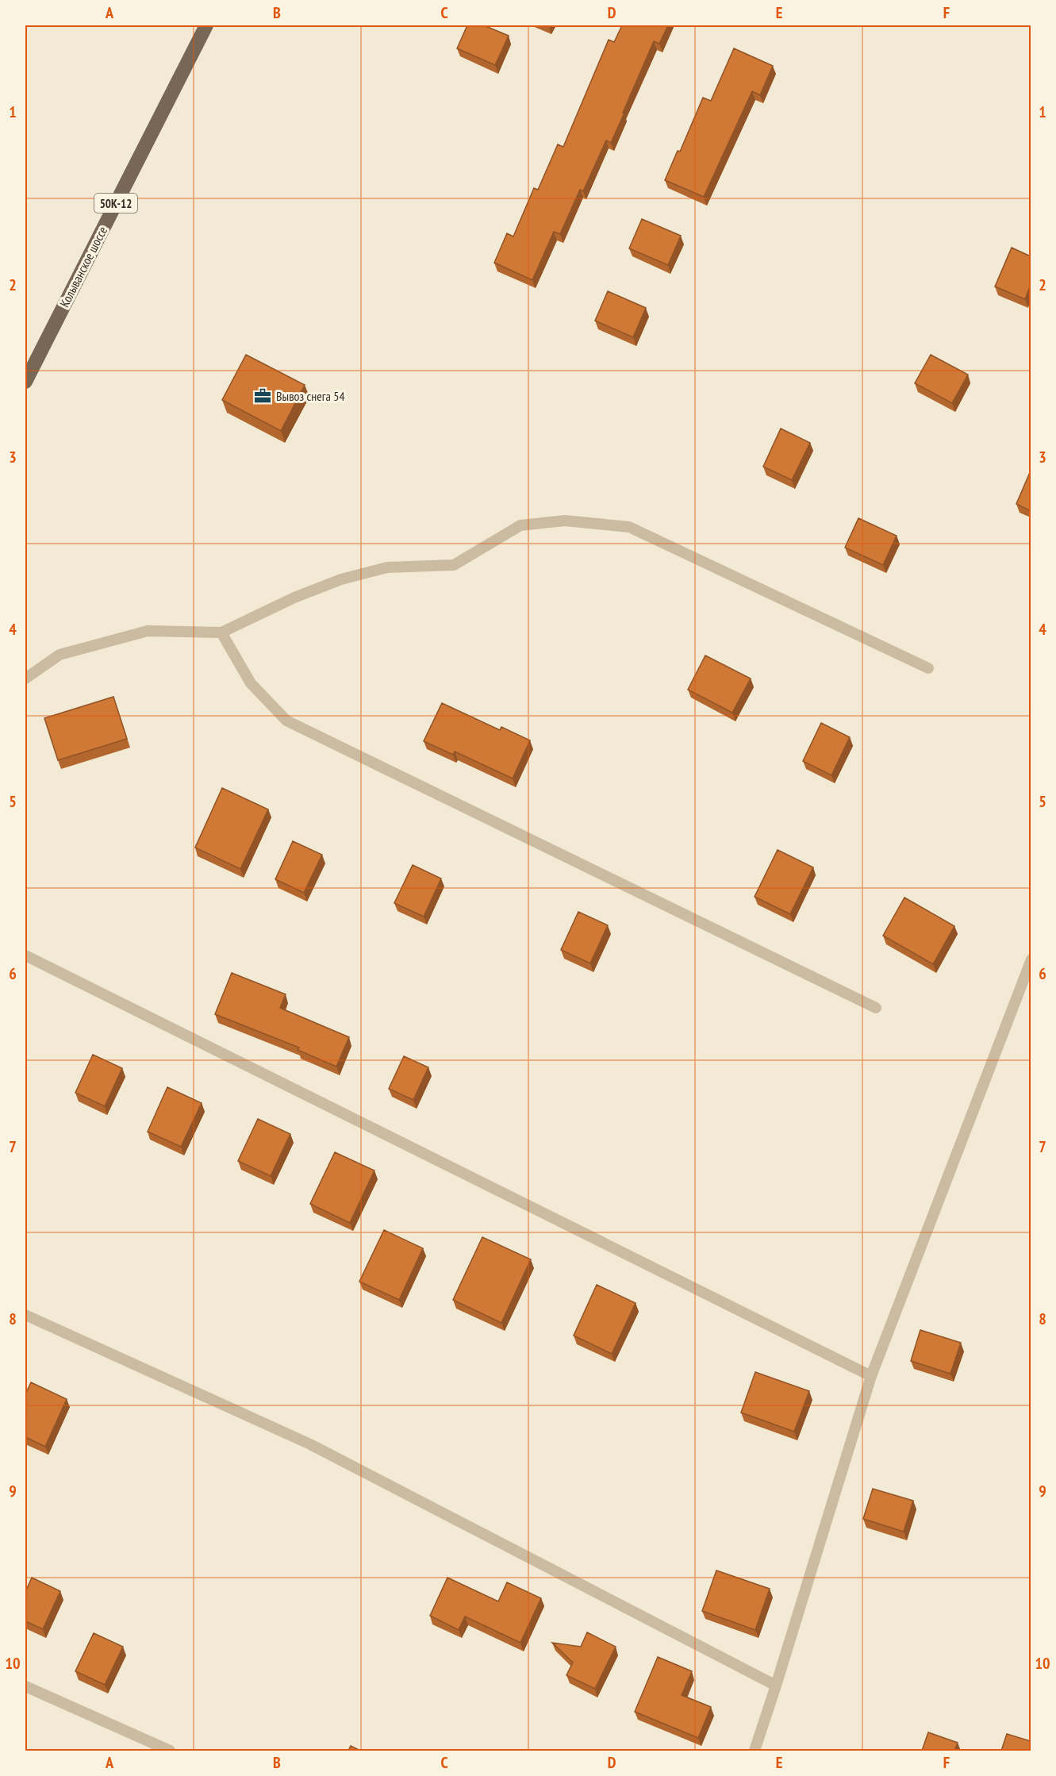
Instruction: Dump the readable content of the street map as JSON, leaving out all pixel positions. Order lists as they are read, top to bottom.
{
  "streets": {
    "main road": ["50К-12", "Колыванское шоссе"]
  },
  "places": {
    "office": ["Вывоз снега 54"]
  },
  "grid": {
    "columns": [
      "A",
      "B",
      "C",
      "D",
      "E",
      "F"
    ],
    "rows": [
      "1",
      "2",
      "3",
      "4",
      "5",
      "6",
      "7",
      "8",
      "9",
      "10"
    ]
  }
}
